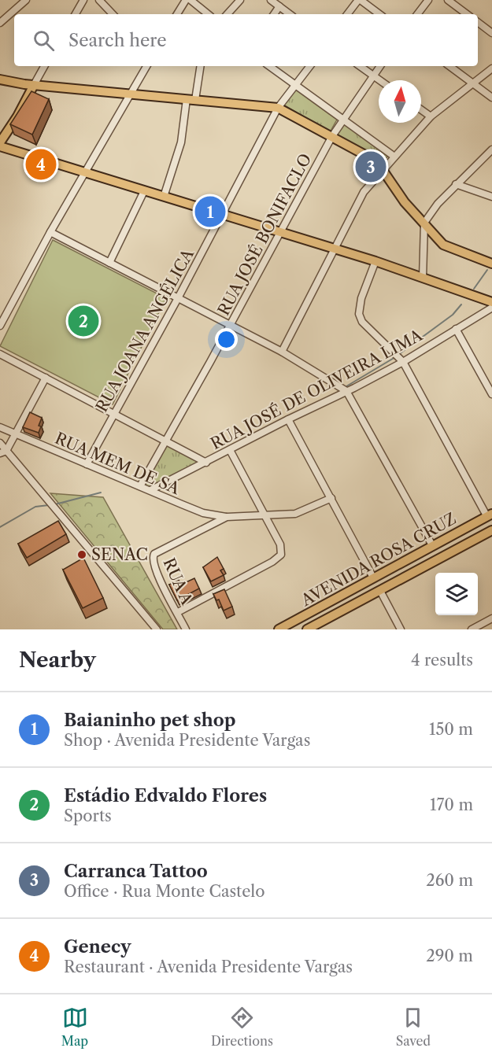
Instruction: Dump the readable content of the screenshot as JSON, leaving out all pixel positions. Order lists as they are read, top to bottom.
{
  "streets": {
    "main road": ["AVENIDA ROSA CRUZ"],
    "street": [
      "RUA JOSÉ BONIFACLO",
      "RUA JOANA ANGÉLICA",
      "RUA JOSÉ DE OLIVEIRA LIMA",
      "RUA MEM DE SA",
      "RUA A"
    ]
  },
  "crossings": [
    ["RUA JOSÉ BONIFACLO", "RUA MEM DE SA"],
    ["RUA JOANA ANGÉLICA", "RUA MEM DE SA"],
    ["RUA JOSÉ DE OLIVEIRA LIMA", "RUA MEM DE SA"],
    ["RUA MEM DE SA", "RUA A"]
  ],
  "places": ["SENAC"],
  "north": "top",
  "page": {
    "search": "Search here",
    "pins": [
      "4",
      "3",
      "1",
      "2"
    ],
    "heading": ["Nearby", "4 results"],
    "list": [
      {
        "mark": "1",
        "name": "Baianinho pet shop",
        "note": "Shop · Avenida Presidente Vargas",
        "value": "150 m"
      },
      {
        "mark": "2",
        "name": "Estádio Edvaldo Flores",
        "note": "Sports",
        "value": "170 m"
      },
      {
        "mark": "3",
        "name": "Carranca Tattoo",
        "note": "Office · Rua Monte Castelo",
        "value": "260 m"
      },
      {
        "mark": "4",
        "name": "Genecy",
        "note": "Restaurant · Avenida Presidente Vargas",
        "value": "290 m"
      }
    ],
    "nav": ["Map", "Directions", "Saved"]
  }
}
